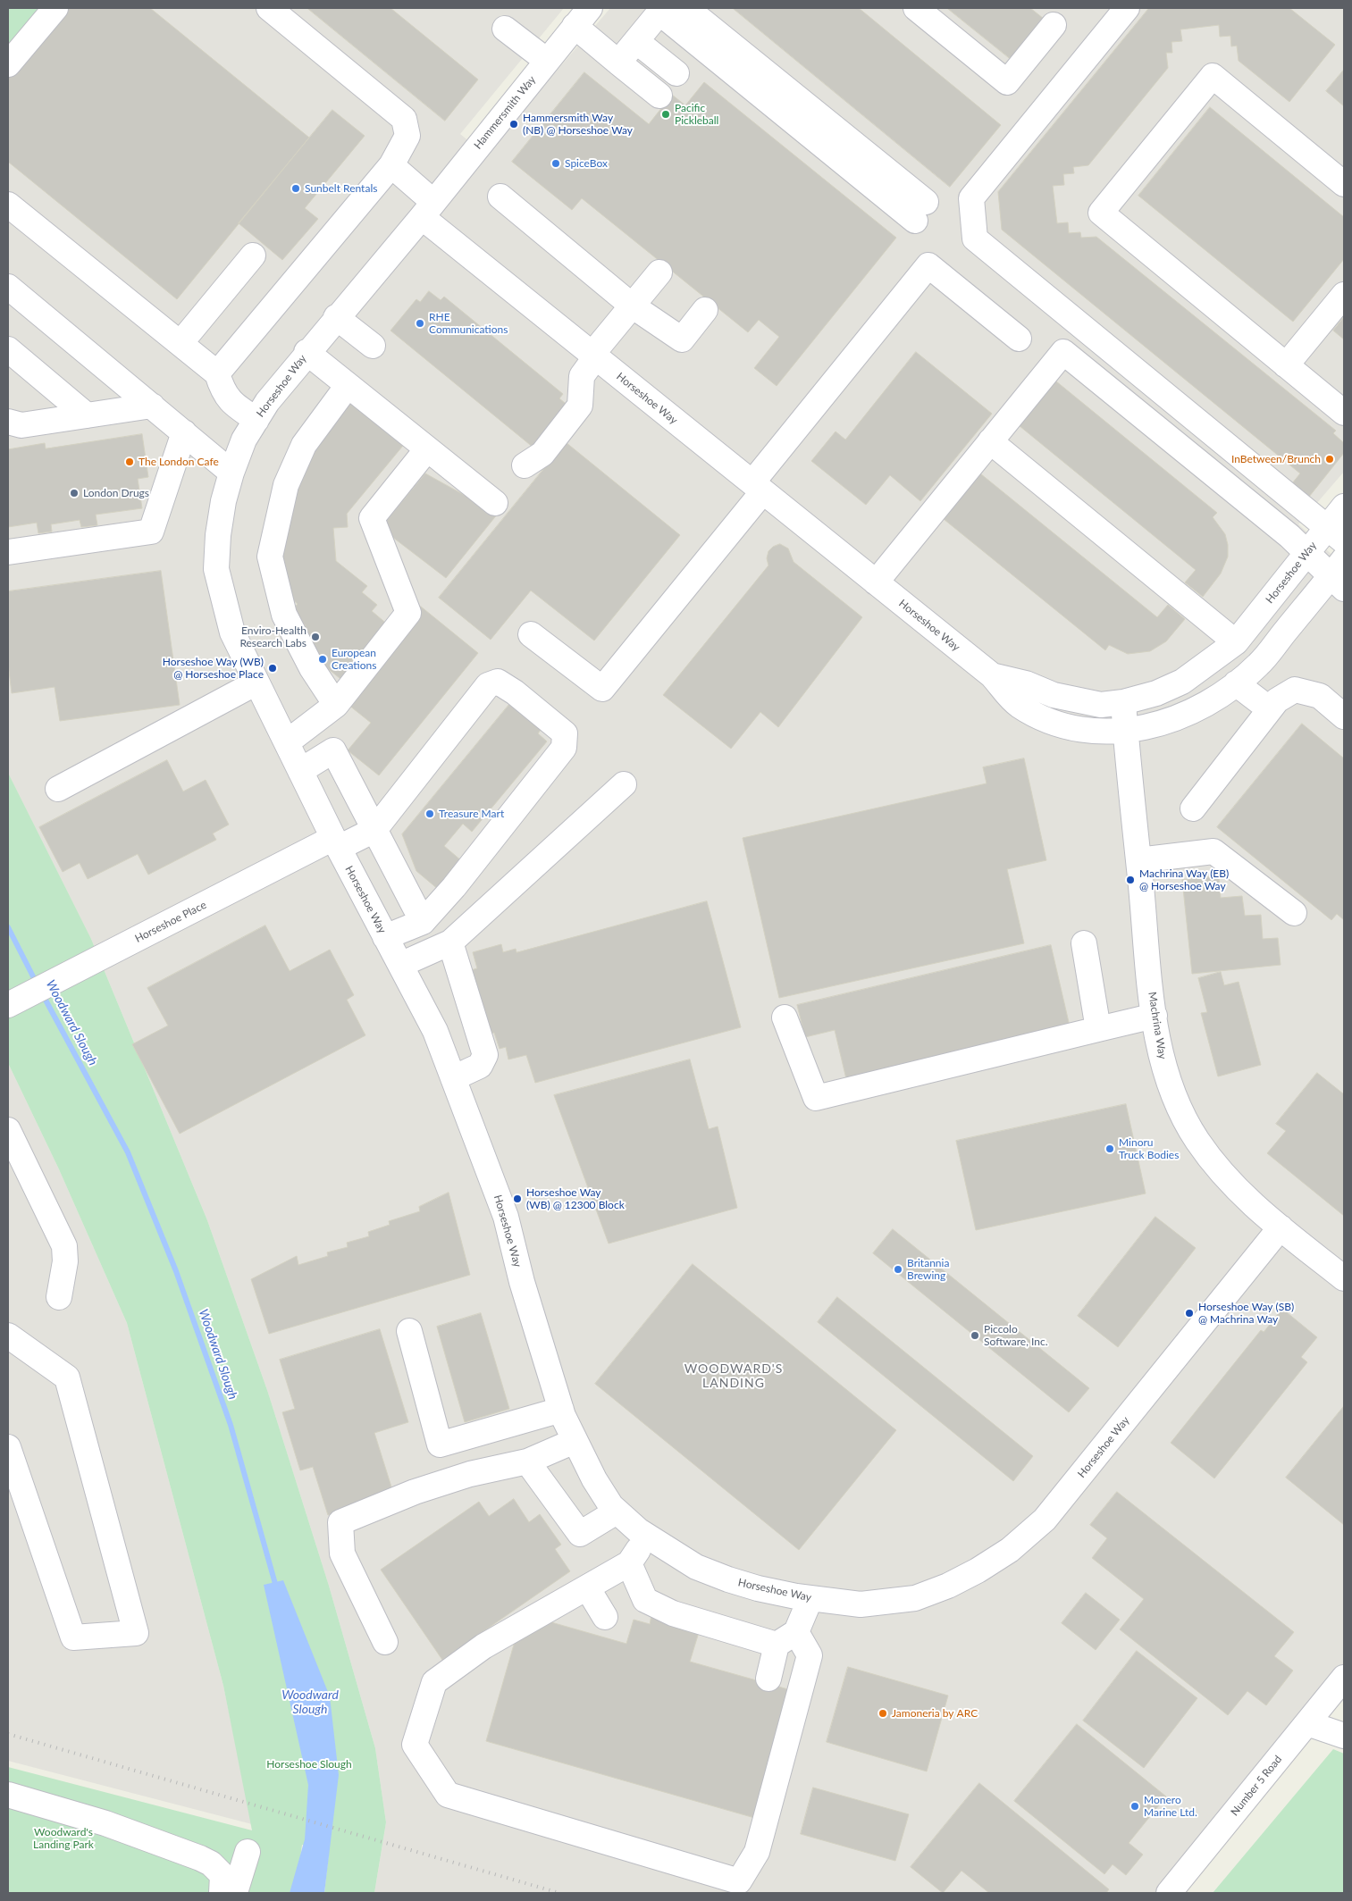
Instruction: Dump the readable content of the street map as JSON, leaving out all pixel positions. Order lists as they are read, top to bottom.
{
  "streets": {
    "street": [
      "Hammersmith Way",
      "Horseshoe Way",
      "Horseshoe Place",
      "Machrina Way",
      "Number 5 Road"
    ]
  },
  "crossings": [
    ["Hammersmith Way", "Horseshoe Way"],
    ["Horseshoe Way", "Horseshoe Place"],
    ["Horseshoe Way", "Machrina Way"]
  ],
  "districts": ["WOODWARD'S LANDING"],
  "water": ["Woodward Slough"],
  "parks": ["Horseshoe Slough", "Woodward's Landing Park"],
  "places": [
    "Pacific Pickleball",
    "Hammersmith Way (NB) @ Horseshoe Way",
    "SpiceBox",
    "Sunbelt Rentals",
    "RHE Communications",
    "InBetween/Brunch",
    "The London Cafe",
    "London Drugs",
    "Enviro-Health Research Labs",
    "European Creations",
    "Horseshoe Way (WB) @ Horseshoe Place",
    "Treasure Mart",
    "Machrina Way (EB) @ Horseshoe Way",
    "Minoru Truck Bodies",
    "Horseshoe Way (WB) @ 12300 Block",
    "Britannia Brewing",
    "Horseshoe Way (SB) @ Machrina Way",
    "Piccolo Software, Inc.",
    "Jamoneria by ARC",
    "Monero Marine Ltd."
  ]
}
